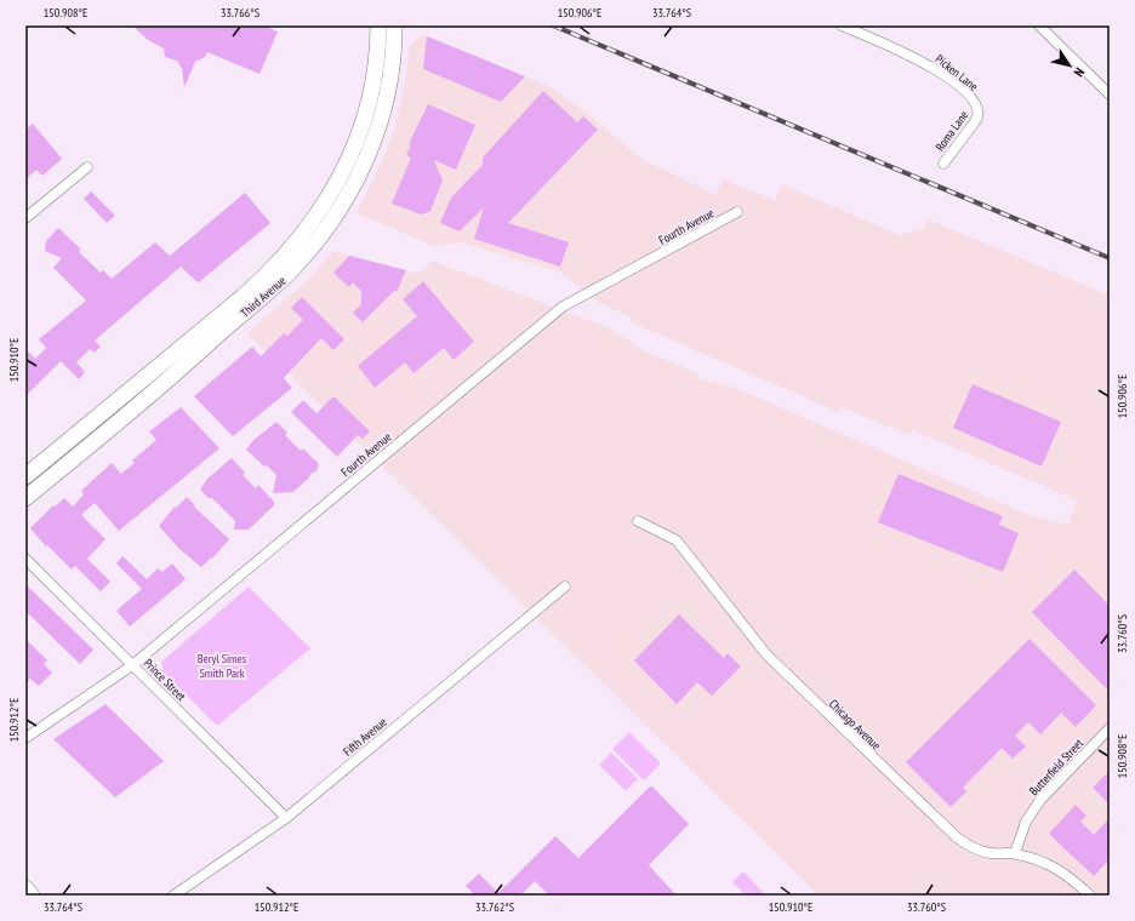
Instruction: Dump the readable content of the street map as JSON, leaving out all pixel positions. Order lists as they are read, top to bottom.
{
  "streets": {
    "main road": ["Third Avenue"],
    "street": [
      "Picken Lane",
      "Roma Lane",
      "Fourth Avenue",
      "Prince Street",
      "Chicago Avenue",
      "Fifth Avenue",
      "Butterfield Street"
    ]
  },
  "crossings": [
    ["Picken Lane", "Roma Lane"],
    ["Fourth Avenue", "Prince Street"],
    ["Prince Street", "Fifth Avenue"],
    ["Chicago Avenue", "Butterfield Street"]
  ],
  "parks": ["Beryl Simes Smith Park"],
  "north": "bottom right",
  "coordinates": [
    "150.908°E",
    "33.766°S",
    "150.906°E",
    "33.764°S",
    "150.910°E",
    "33.760°S",
    "150.912°E",
    "33.762°S"
  ]
}
